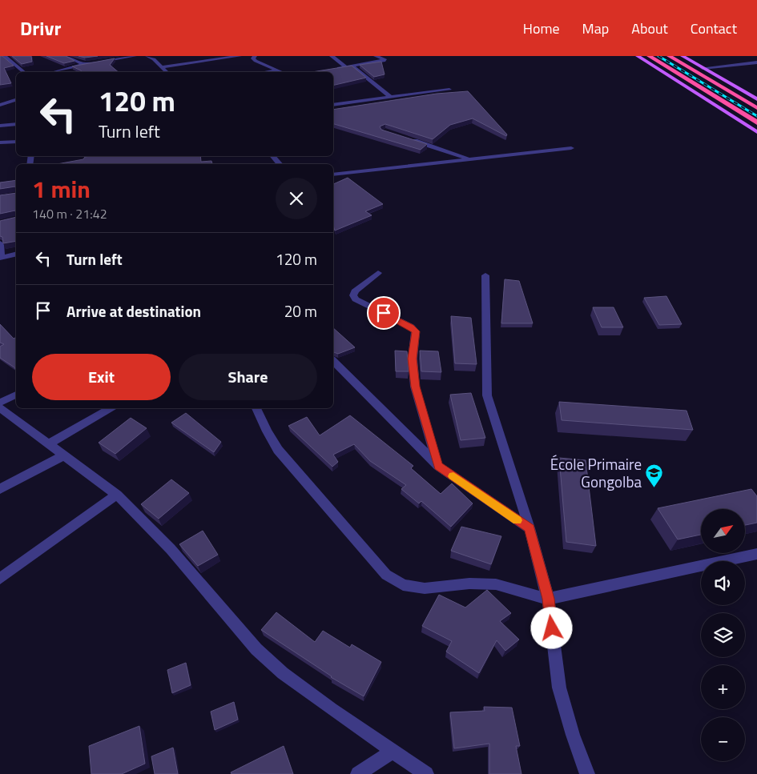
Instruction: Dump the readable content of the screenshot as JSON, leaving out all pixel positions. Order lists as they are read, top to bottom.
{
  "places": {
    "school or university": ["École Primaire Gongolba"]
  },
  "north": "top right",
  "page": {
    "header": "Drivr",
    "nav": [
      "Home",
      "Map",
      "About",
      "Contact"
    ],
    "turn": ["120 m", "Turn left"],
    "heading": ["1 min", "140 m · 21:42"],
    "list": [
      {
        "name": "Turn left",
        "value": "120 m"
      },
      {
        "name": "Arrive at destination",
        "value": "20 m"
      }
    ],
    "buttons": ["Exit", "Share"],
    "map_buttons": ["+", "−"]
  }
}
